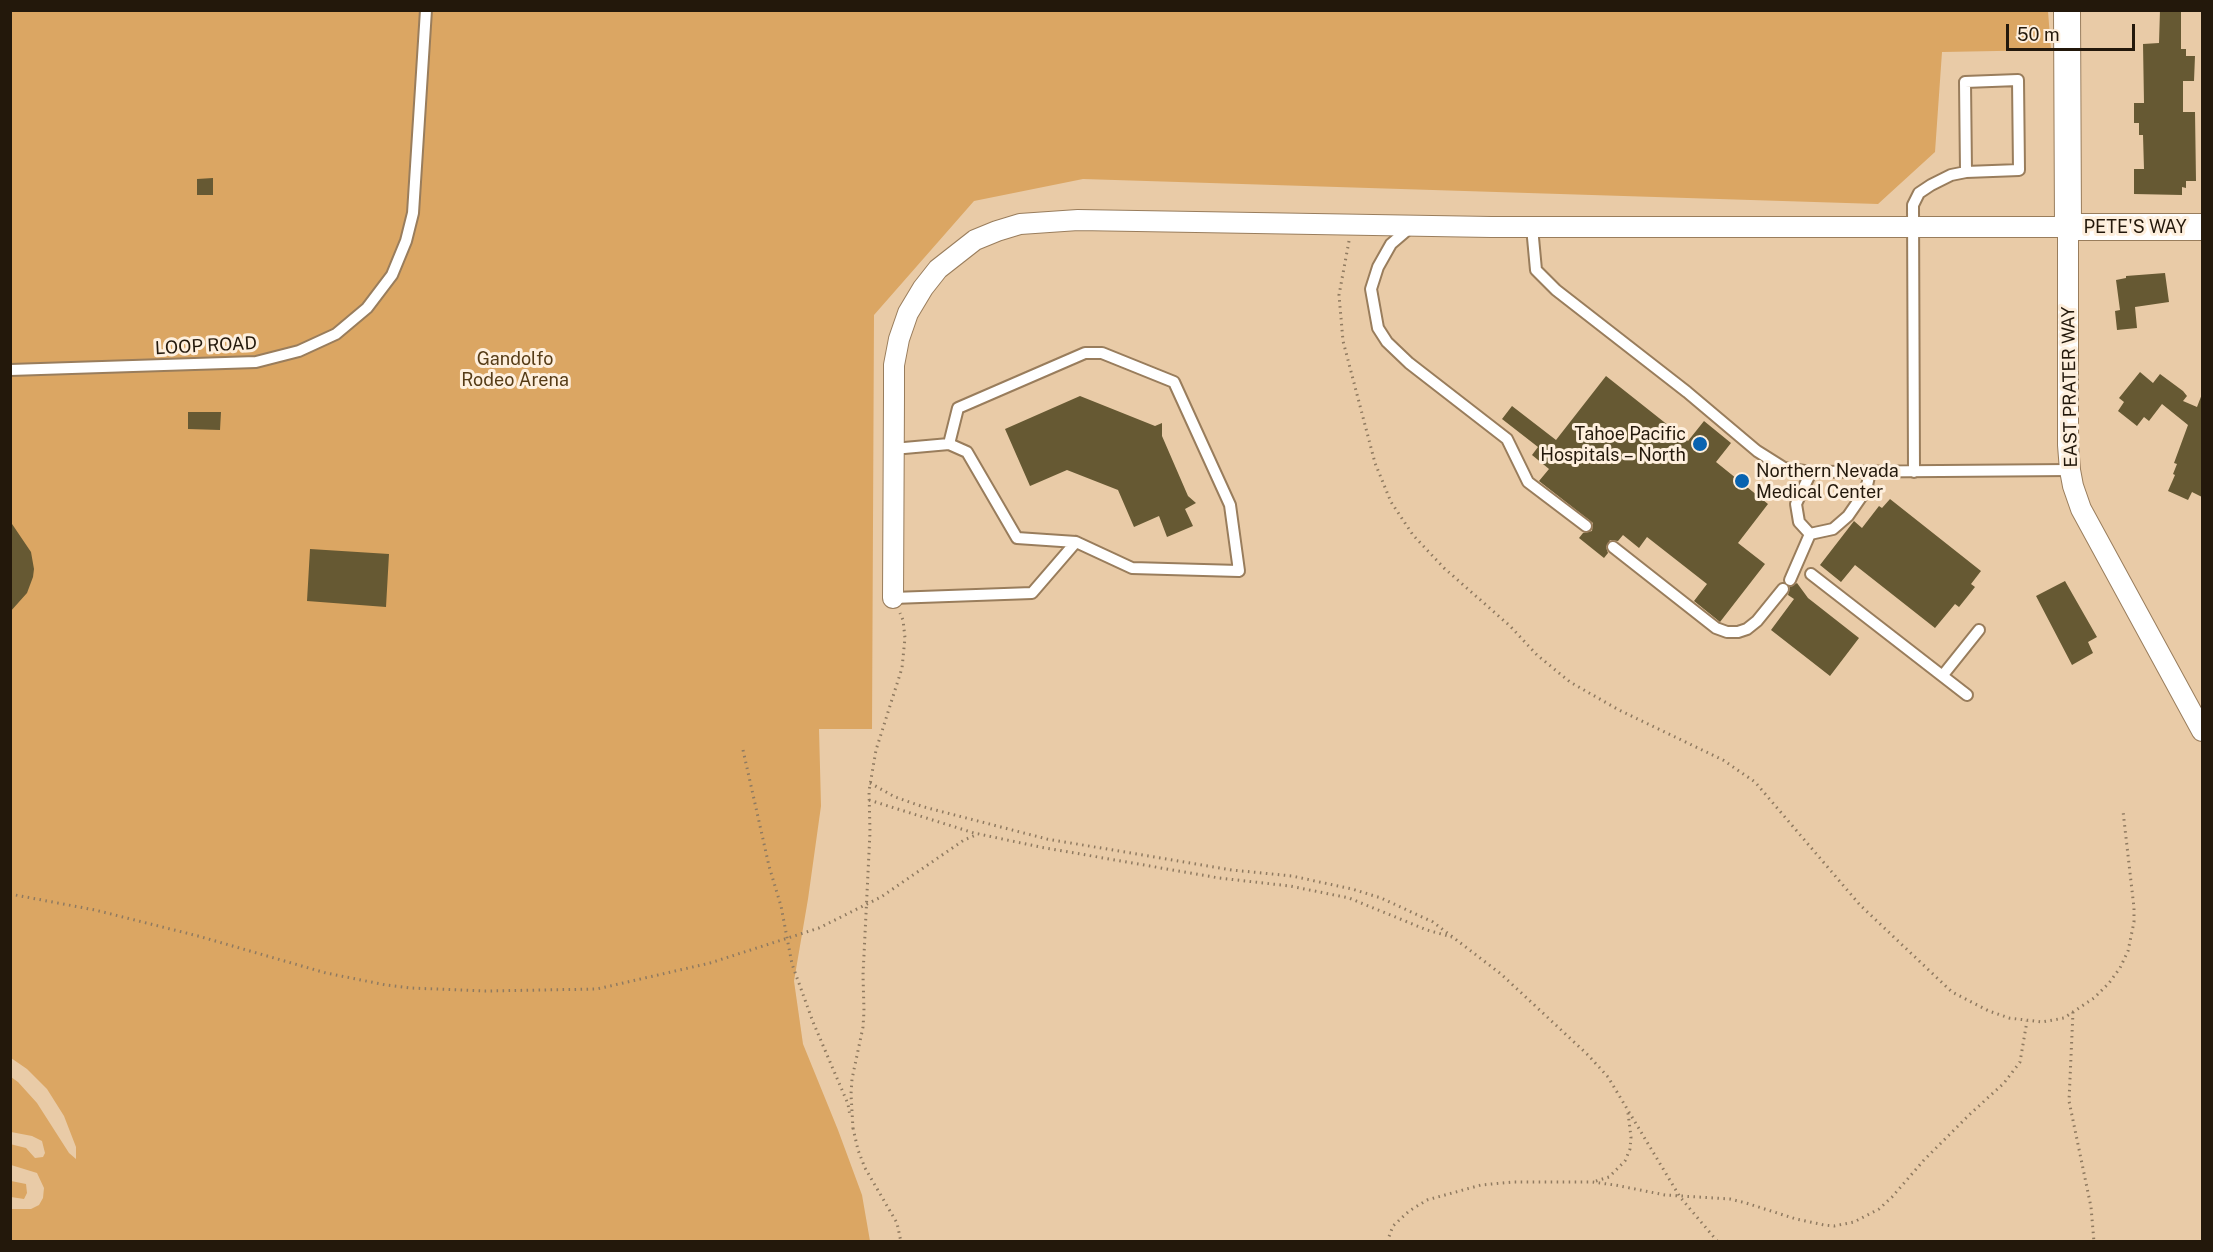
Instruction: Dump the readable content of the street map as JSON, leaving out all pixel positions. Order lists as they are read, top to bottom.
{
  "streets": {
    "street": ["PETE'S WAY", "EAST PRATER WAY"],
    "lane": ["LOOP ROAD"]
  },
  "crossings": [
    ["PETE'S WAY", "EAST PRATER WAY"]
  ],
  "parks": ["Gandolfo Rodeo Arena"],
  "places": ["Tahoe Pacific Hospitals – North", "Northern Nevada Medical Center"],
  "scale_bar": "50 m"
}
